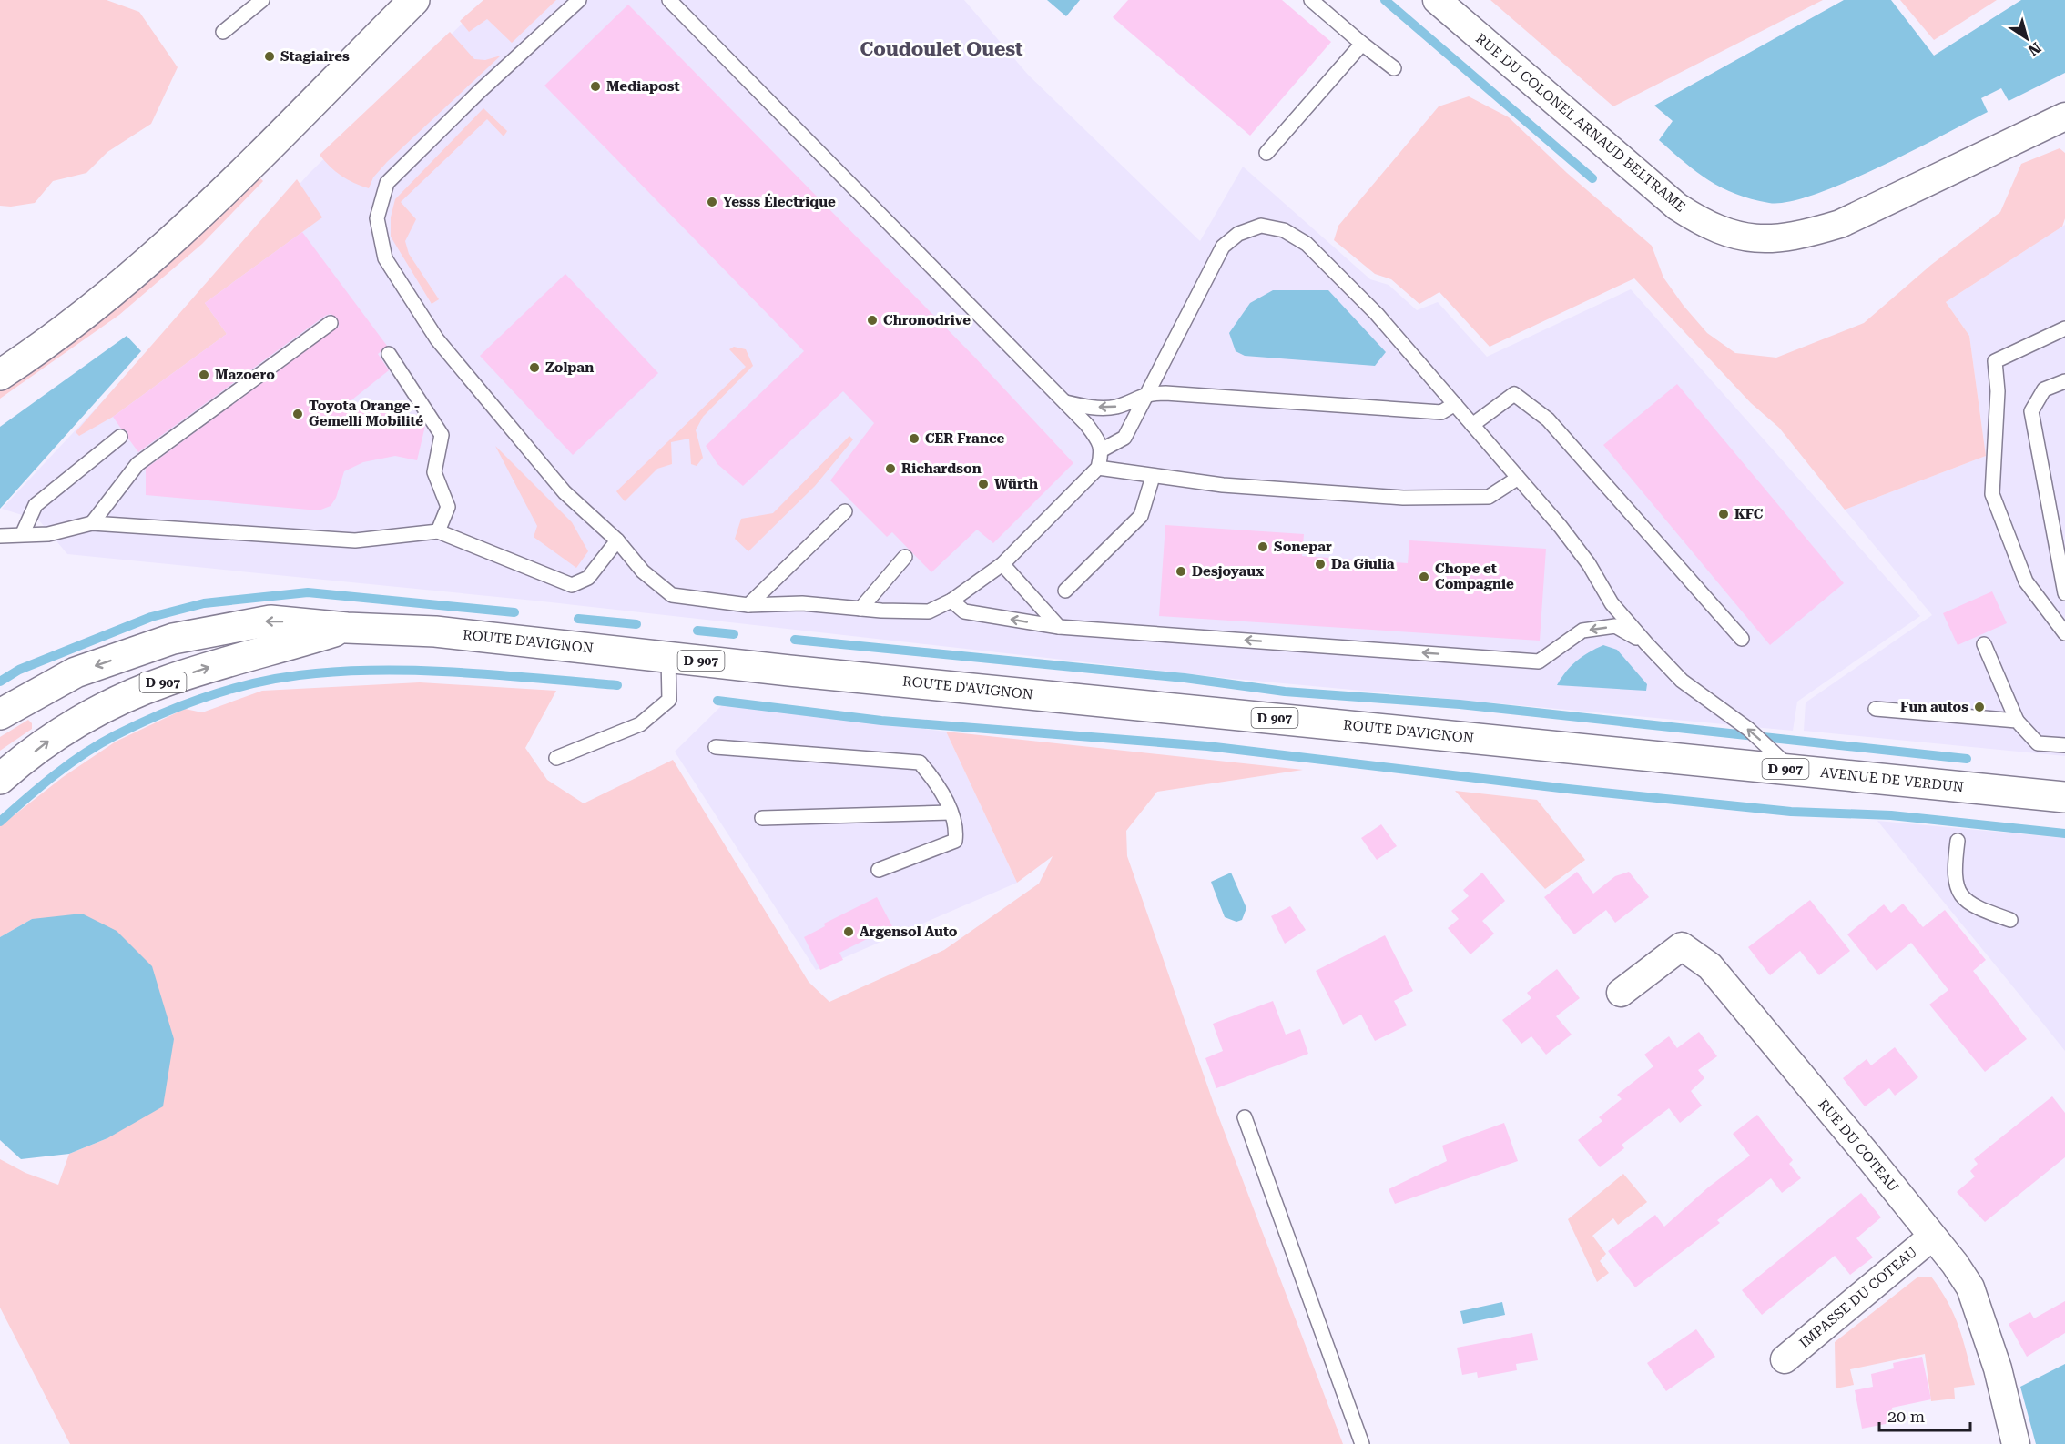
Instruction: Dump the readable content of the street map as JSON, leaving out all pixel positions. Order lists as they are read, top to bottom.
{
  "streets": {
    "main road": ["ROUTE D'AVIGNON", "D 907", "AVENUE DE VERDUN"],
    "street": ["RUE DU COLONEL ARNAUD BELTRAME", "RUE DU COTEAU", "IMPASSE DU COTEAU"]
  },
  "crossings": [
    ["ROUTE D'AVIGNON", "AVENUE DE VERDUN"],
    ["RUE DU COTEAU", "IMPASSE DU COTEAU"]
  ],
  "districts": ["Coudoulet Ouest"],
  "places": [
    "Stagiaires",
    "Mediapost",
    "Yesss Électrique",
    "Chronodrive",
    "Zolpan",
    "Mazoero",
    "Toyota Orange - Gemelli Mobilité",
    "CER France",
    "Richardson",
    "Würth",
    "KFC",
    "Sonepar",
    "Da Giulia",
    "Desjoyaux",
    "Chope et Compagnie",
    "Fun autos",
    "Argensol Auto"
  ],
  "scale_bar": "20 m",
  "north": "bottom right"
}
